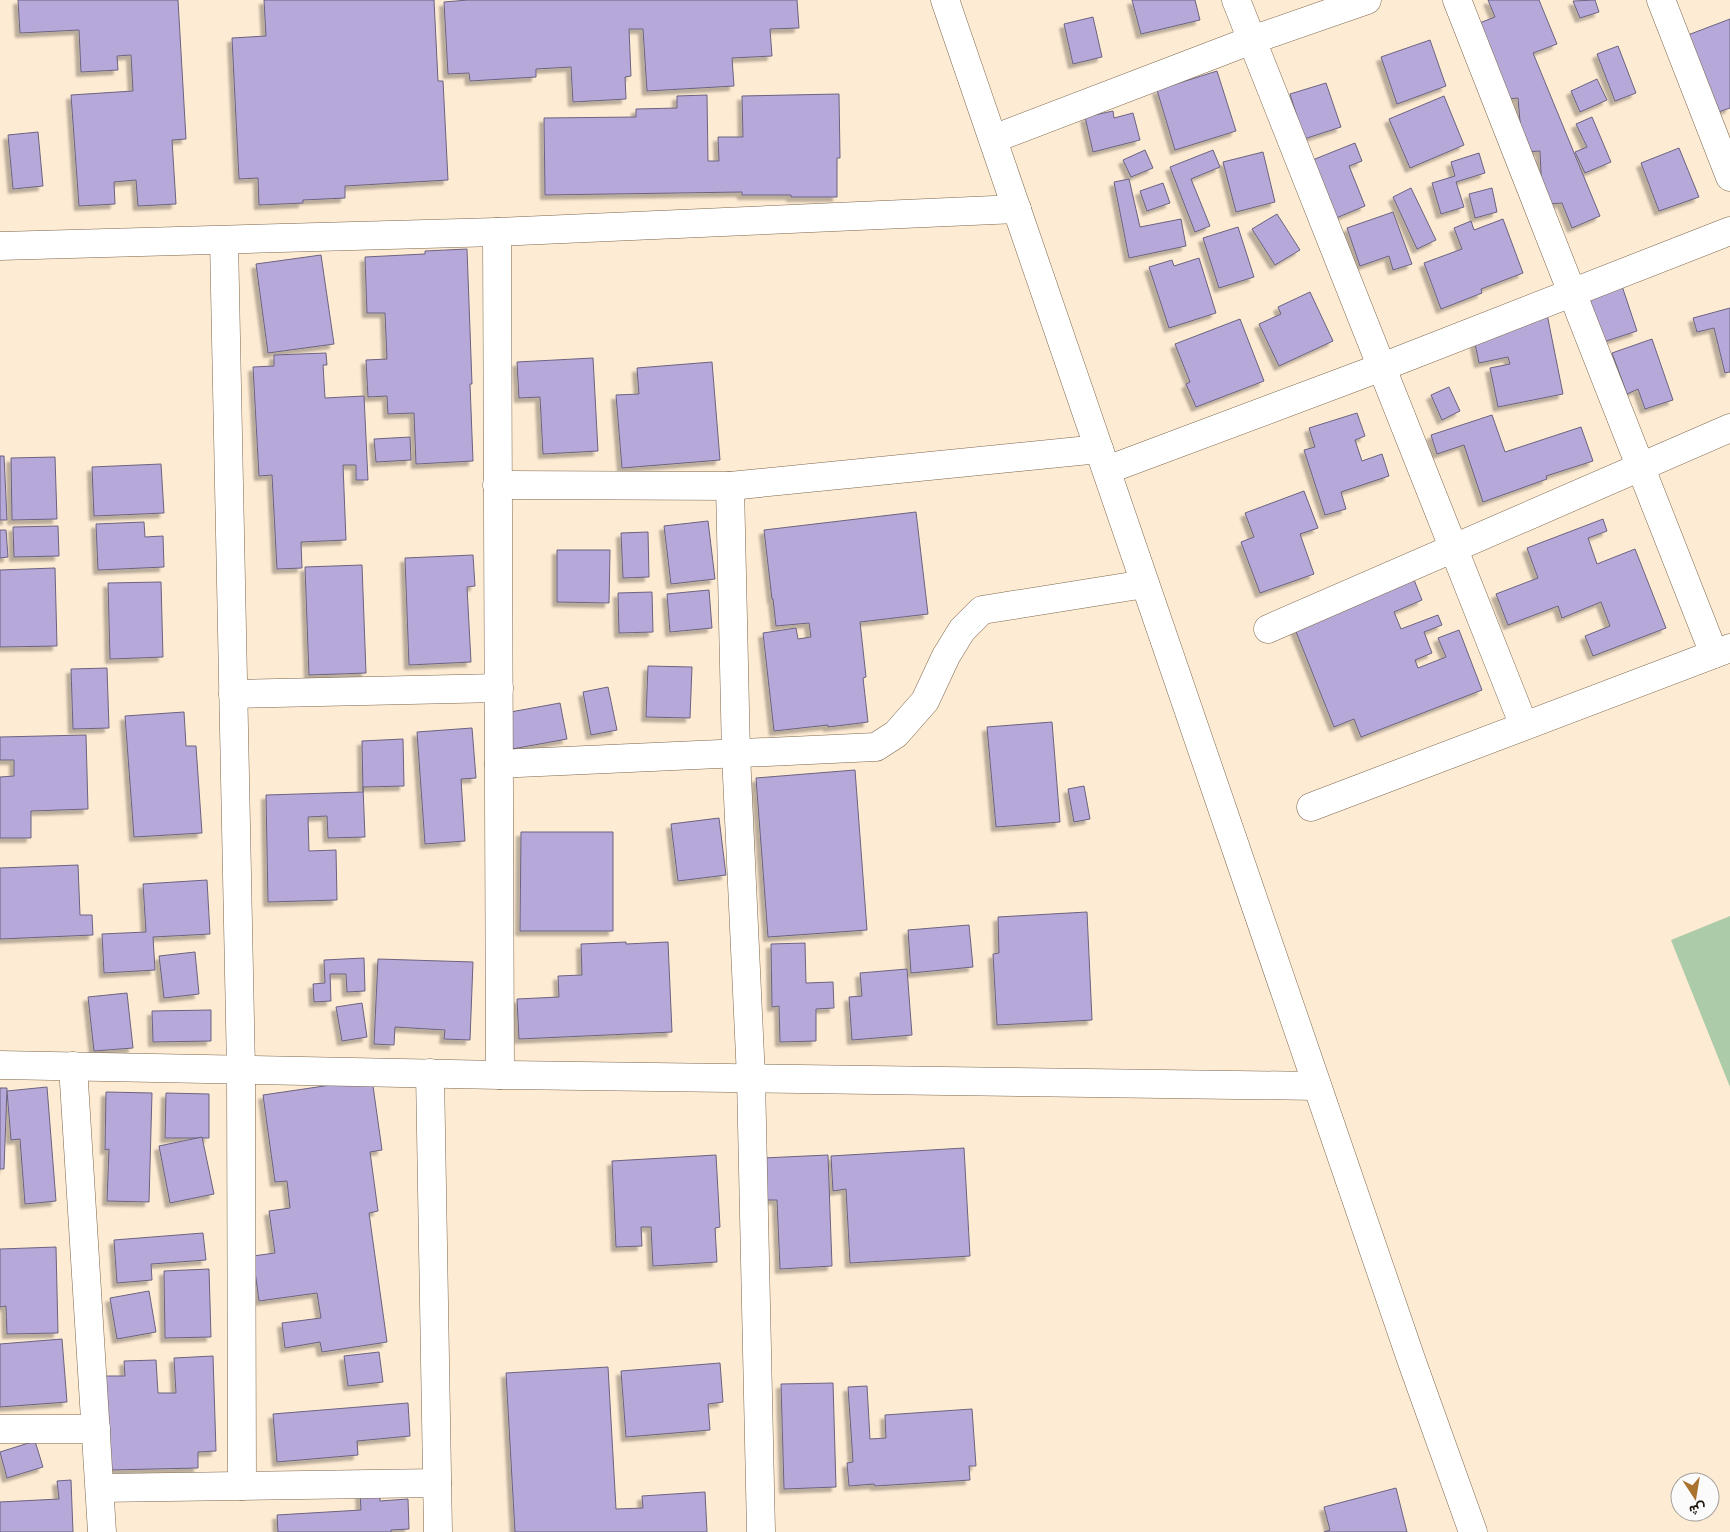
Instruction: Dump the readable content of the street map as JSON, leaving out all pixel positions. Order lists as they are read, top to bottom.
{
  "north": "bottom"
}
